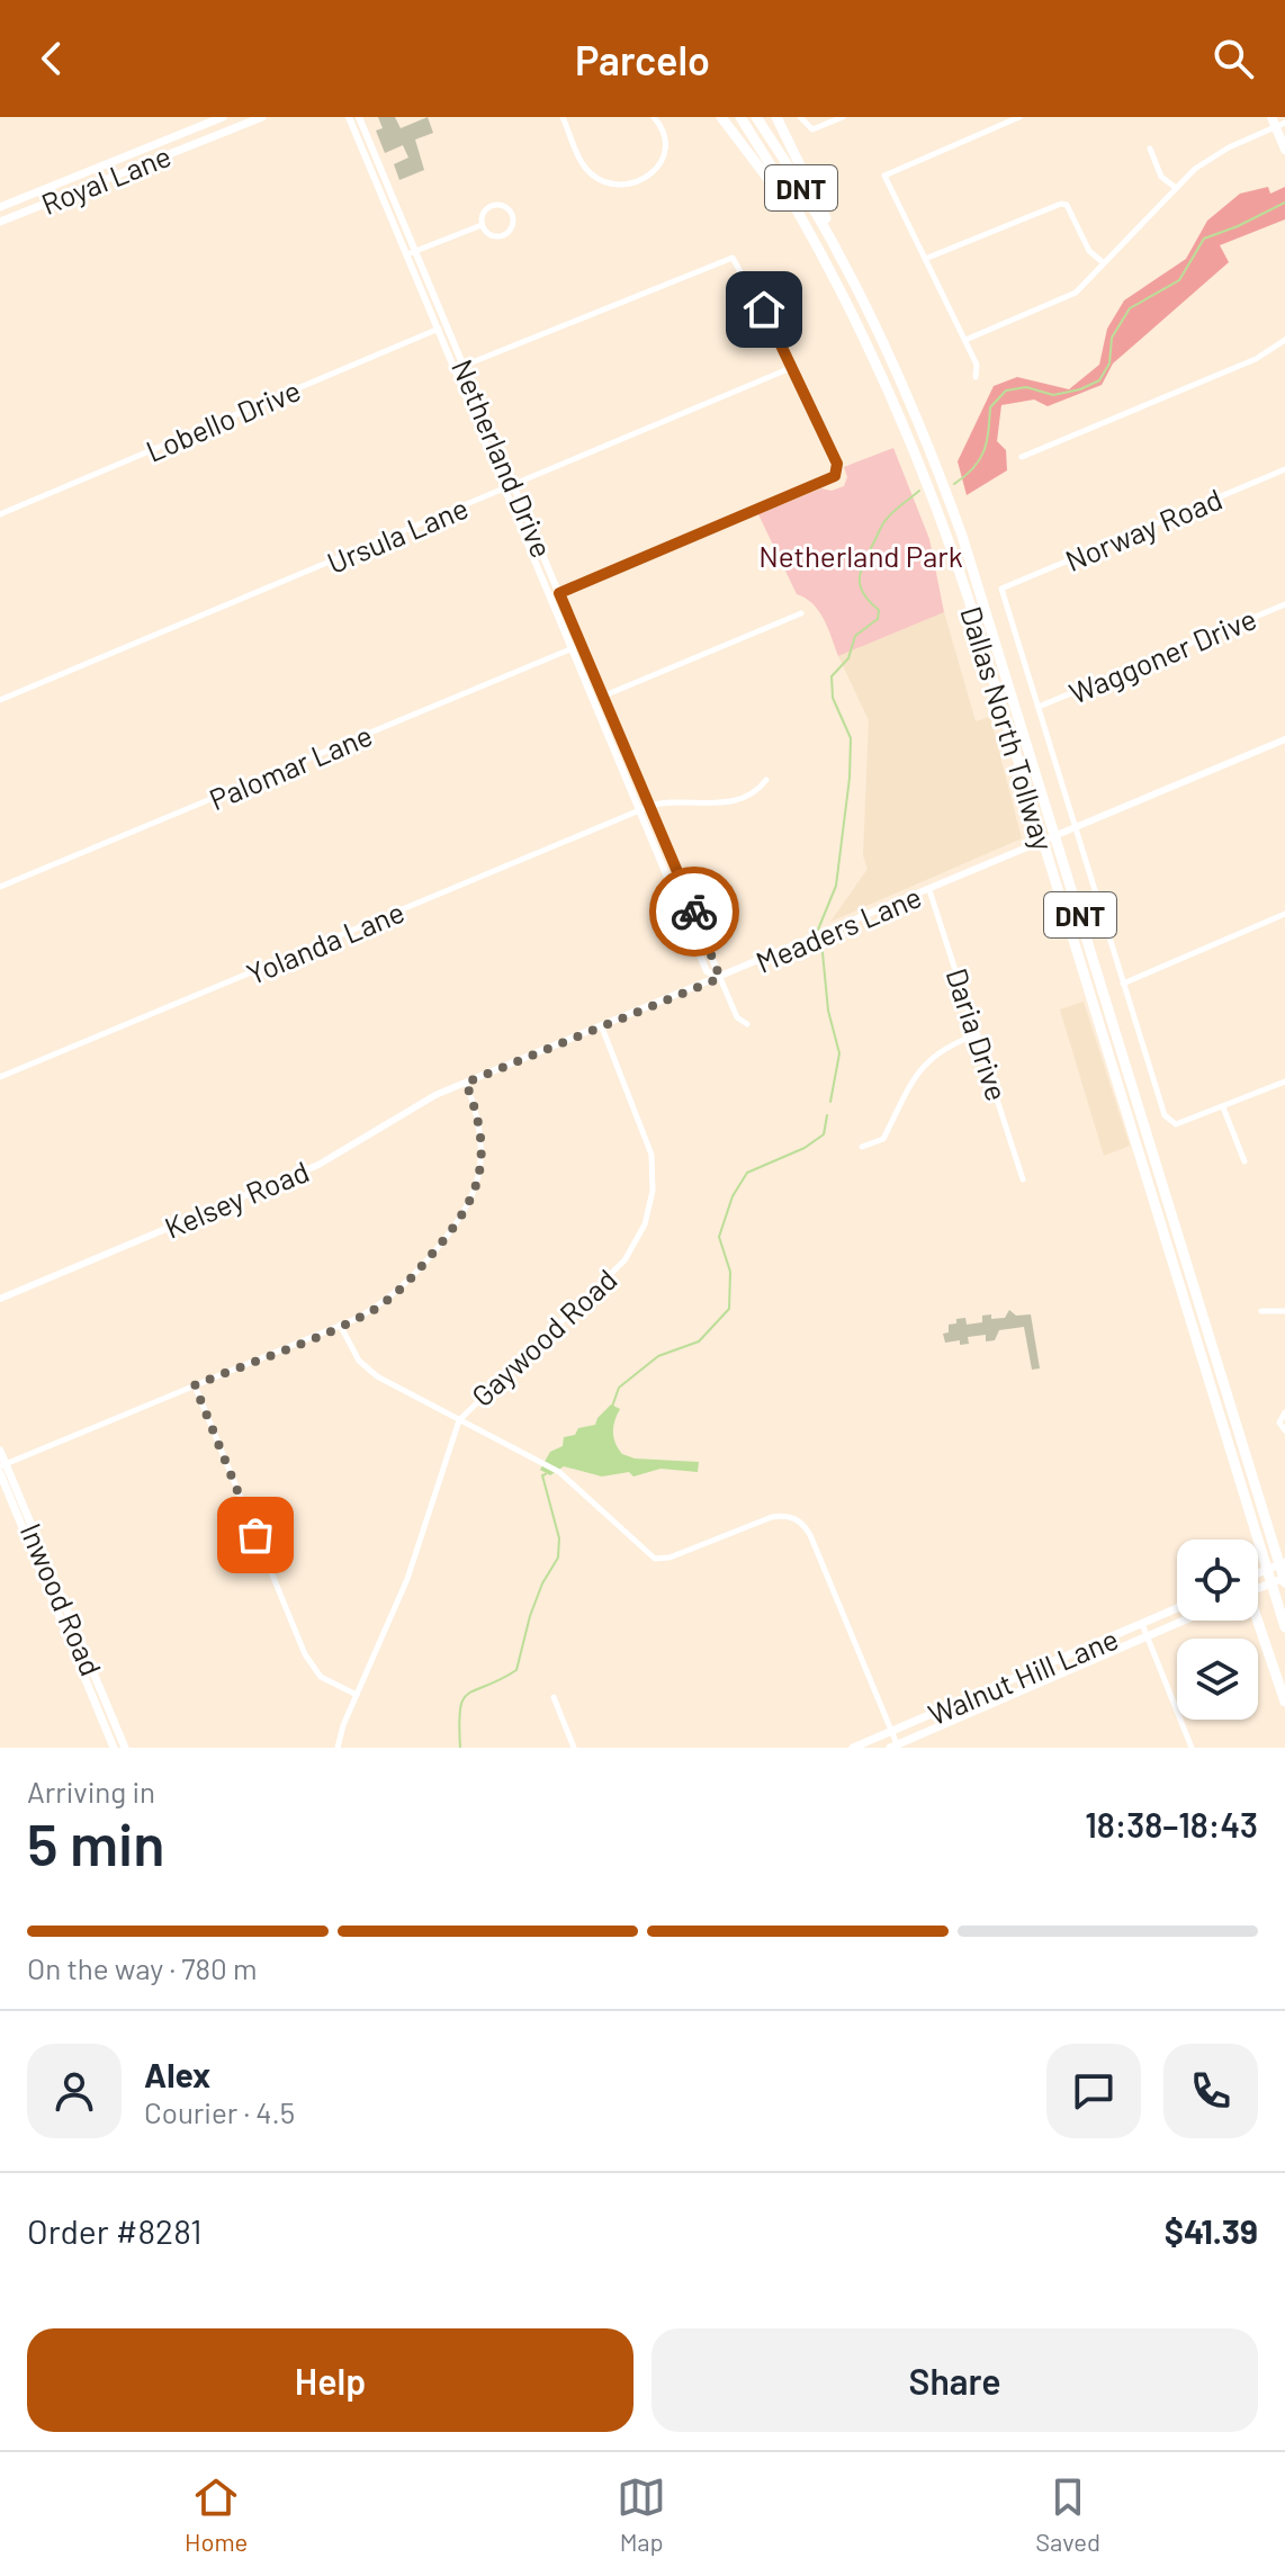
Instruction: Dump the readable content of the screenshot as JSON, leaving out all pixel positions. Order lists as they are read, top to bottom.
{
  "streets": {
    "highway": ["DNT", "Dallas North Tollway"],
    "main road": ["Royal Lane", "Inwood Road", "Walnut Hill Lane"],
    "street": [
      "Lobello Drive",
      "Netherland Drive",
      "Norway Road",
      "Ursula Lane",
      "Waggoner Drive",
      "Palomar Lane",
      "Meaders Lane",
      "Yolanda Lane",
      "Daria Drive",
      "Kelsey Road",
      "Gaywood Road"
    ]
  },
  "crossings": [
    ["Lobello Drive", "Netherland Drive"],
    ["Netherland Drive", "Ursula Lane"],
    ["Netherland Drive", "Palomar Lane"],
    ["Netherland Drive", "Meaders Lane"],
    ["Netherland Drive", "Yolanda Lane"],
    ["Norway Road", "Waggoner Drive"],
    ["Meaders Lane", "Daria Drive"],
    ["Meaders Lane", "Kelsey Road"],
    ["Meaders Lane", "Gaywood Road"]
  ],
  "parks": ["Netherland Park"],
  "page": {
    "header": "Parcelo",
    "heading": ["5 min", "Arriving in", "18:38–18:43"],
    "panel": [
      "Alex",
      "Courier · 4.5",
      "Order #8281",
      "$41.39"
    ],
    "bar": "On the way · 780 m",
    "buttons": ["Help", "Share"],
    "tabs": ["Home", "Map", "Saved"]
  }
}
